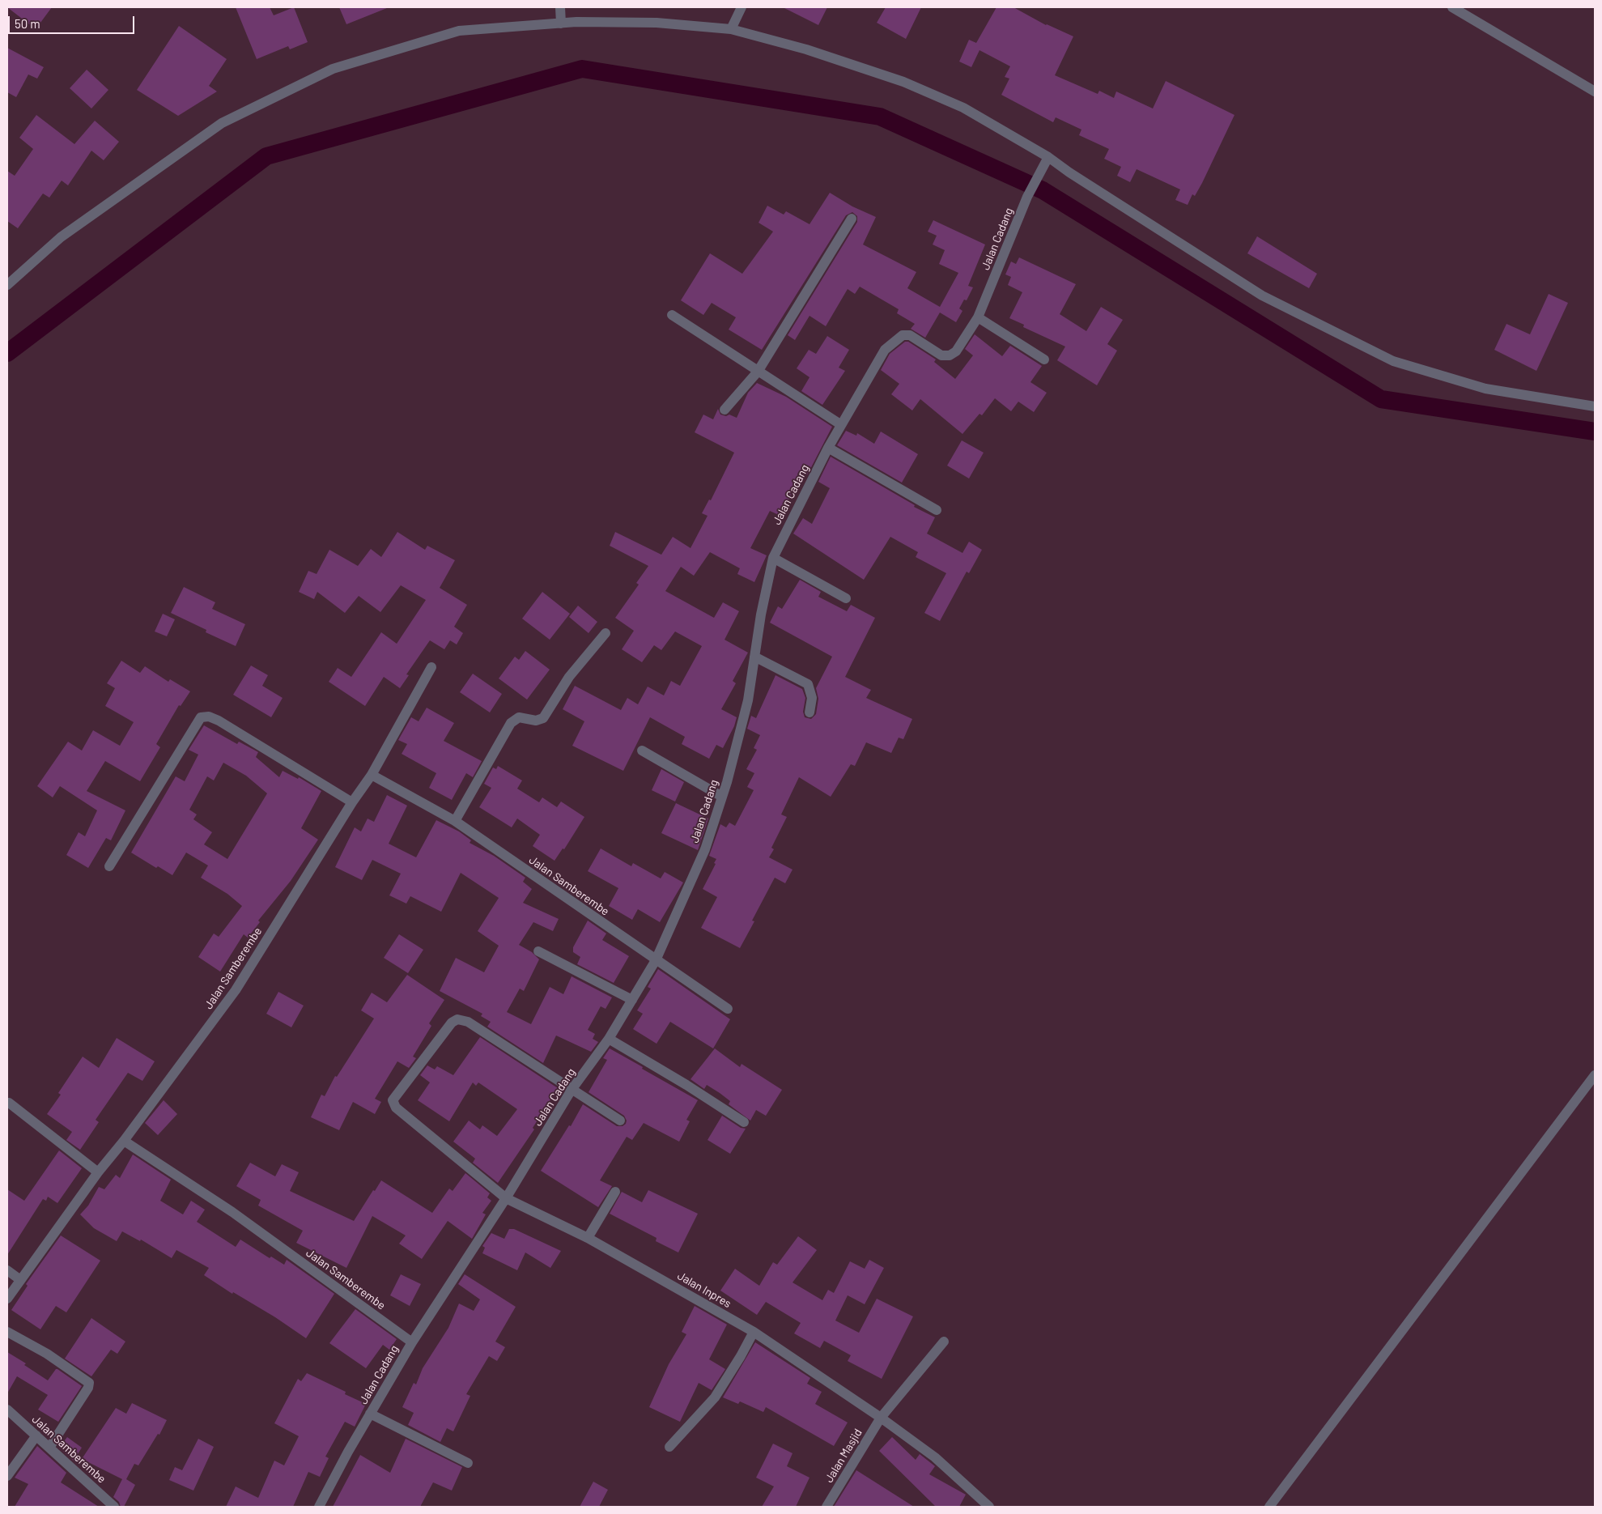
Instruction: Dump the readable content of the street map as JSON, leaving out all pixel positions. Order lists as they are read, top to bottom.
{
  "streets": {
    "street": [
      "Jalan Cadang",
      "Jalan Samberembe",
      "Jalan Inpres",
      "Jalan Masjid"
    ]
  },
  "crossings": [
    ["Jalan Cadang", "Jalan Samberembe"],
    ["Jalan Cadang", "Jalan Inpres"],
    ["Jalan Inpres", "Jalan Masjid"]
  ],
  "scale_bar": "50 m"
}
